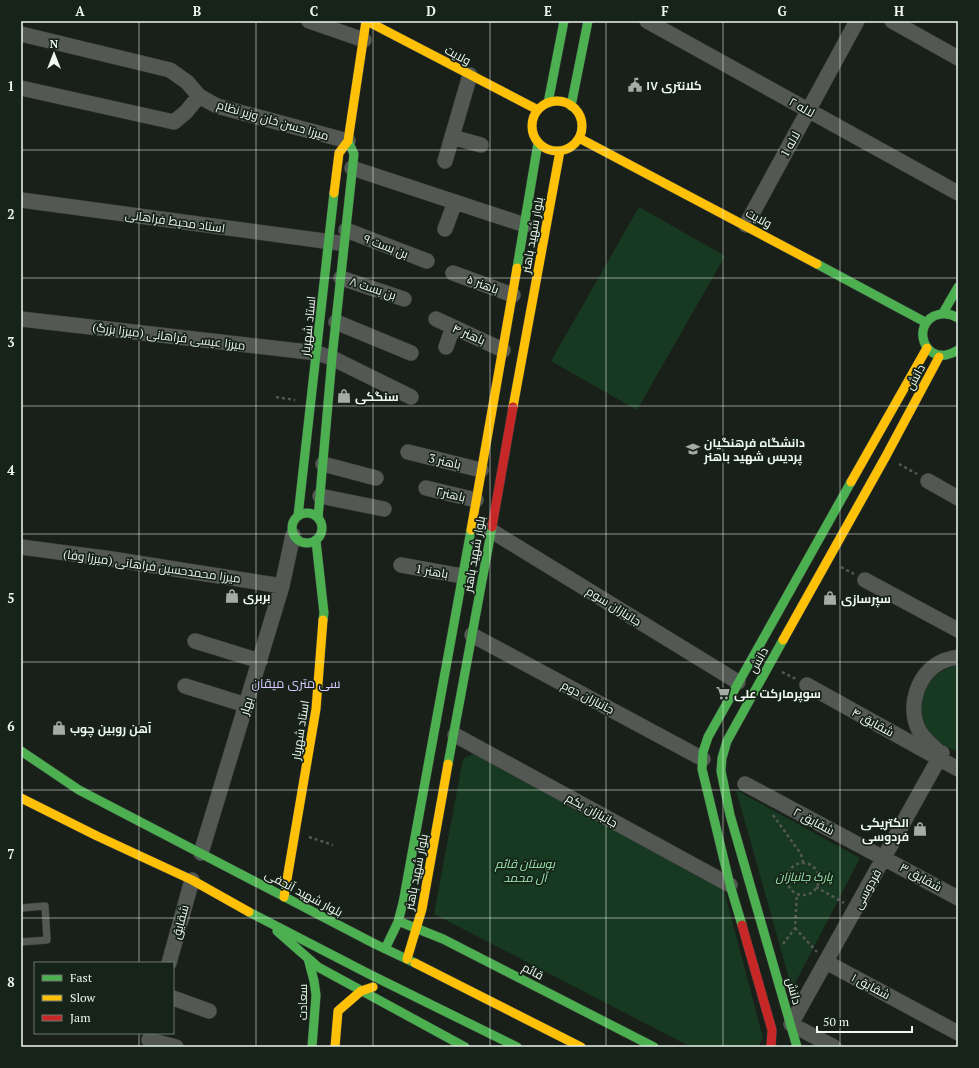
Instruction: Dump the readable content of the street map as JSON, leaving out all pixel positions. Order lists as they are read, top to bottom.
{
  "streets": {
    "street": [
      "ولایت",
      "لاله ۲",
      "میرزا حسن خان وزیر نظام",
      "لاله 1",
      "استاد محیط فراهانی",
      "بلوار شهید باهنر",
      "بن بست ۹",
      "باهنر ۵",
      "بن بست ۸",
      "استاد شهریار",
      "باهنر ۴",
      "میرزا عیسی فراهانی (میرزا بزرگ)",
      "دانش",
      "باهنر 3",
      "باهنر۲",
      "میرزا محمدحسین فراهانی (میرزا وفا)",
      "باهنر 1",
      "جانبازان سوم",
      "جانبازان دوم",
      "بهار",
      "شقایق ۴",
      "جانبازان یکم",
      "شقایق ۲",
      "شقایق ۳",
      "فردوسی",
      "بلوار شهید آنجفی",
      "شقایق",
      "قائم",
      "شقایق ۱",
      "سعادت"
    ]
  },
  "crossings": [
    ["ولایت", "لاله 1"],
    ["ولایت", "بلوار شهید باهنر"],
    ["ولایت", "استاد شهریار"],
    ["لاله ۲", "لاله 1"],
    ["میرزا حسن خان وزیر نظام", "استاد شهریار"],
    ["استاد محیط فراهانی", "بن بست ۹"],
    ["استاد محیط فراهانی", "استاد شهریار"],
    ["بلوار شهید باهنر", "باهنر ۵"],
    ["بلوار شهید باهنر", "باهنر ۴"],
    ["بلوار شهید باهنر", "باهنر 3"],
    ["بلوار شهید باهنر", "باهنر۲"],
    ["بلوار شهید باهنر", "باهنر 1"],
    ["بلوار شهید باهنر", "جانبازان سوم"],
    ["بلوار شهید باهنر", "جانبازان دوم"],
    ["بلوار شهید باهنر", "جانبازان یکم"],
    ["بلوار شهید باهنر", "بلوار شهید آنجفی"],
    ["بلوار شهید باهنر", "قائم"],
    ["بن بست ۹", "استاد شهریار"],
    ["بن بست ۸", "استاد شهریار"],
    ["استاد شهریار", "میرزا عیسی فراهانی (میرزا بزرگ)"],
    ["استاد شهریار", "بهار"],
    ["استاد شهریار", "بلوار شهید آنجفی"],
    ["دانش", "جانبازان سوم"],
    ["دانش", "جانبازان دوم"],
    ["دانش", "جانبازان یکم"],
    ["دانش", "فردوسی"],
    ["میرزا محمدحسین فراهانی (میرزا وفا)", "بهار"],
    ["بهار", "بلوار شهید آنجفی"],
    ["شقایق ۴", "فردوسی"],
    ["شقایق ۲", "شقایق ۳"],
    ["شقایق ۲", "فردوسی"],
    ["شقایق ۳", "فردوسی"],
    ["فردوسی", "شقایق ۱"]
  ],
  "districts": ["سی متری میقان"],
  "parks": ["بوستان قائم آل محمد", "پارک جانبازان"],
  "places": {
    "public building": ["کلانتری ۱۷"],
    "shop": [
      "سنگکی",
      "بربری",
      "سپرسازی",
      "آهن روبین چوب",
      "الکتریکی فردوسی"
    ],
    "school or university": ["دانشگاه فرهنگیان پردیس شهید باهنر"],
    "supermarket": ["سوپرمارکت علی"]
  },
  "legend": ["Fast", "Slow", "Jam"],
  "scale_bar": "50 m",
  "north": "top",
  "grid": {
    "columns": [
      "A",
      "B",
      "C",
      "D",
      "E",
      "F",
      "G",
      "H"
    ],
    "rows": [
      "1",
      "2",
      "3",
      "4",
      "5",
      "6",
      "7",
      "8"
    ]
  }
}
